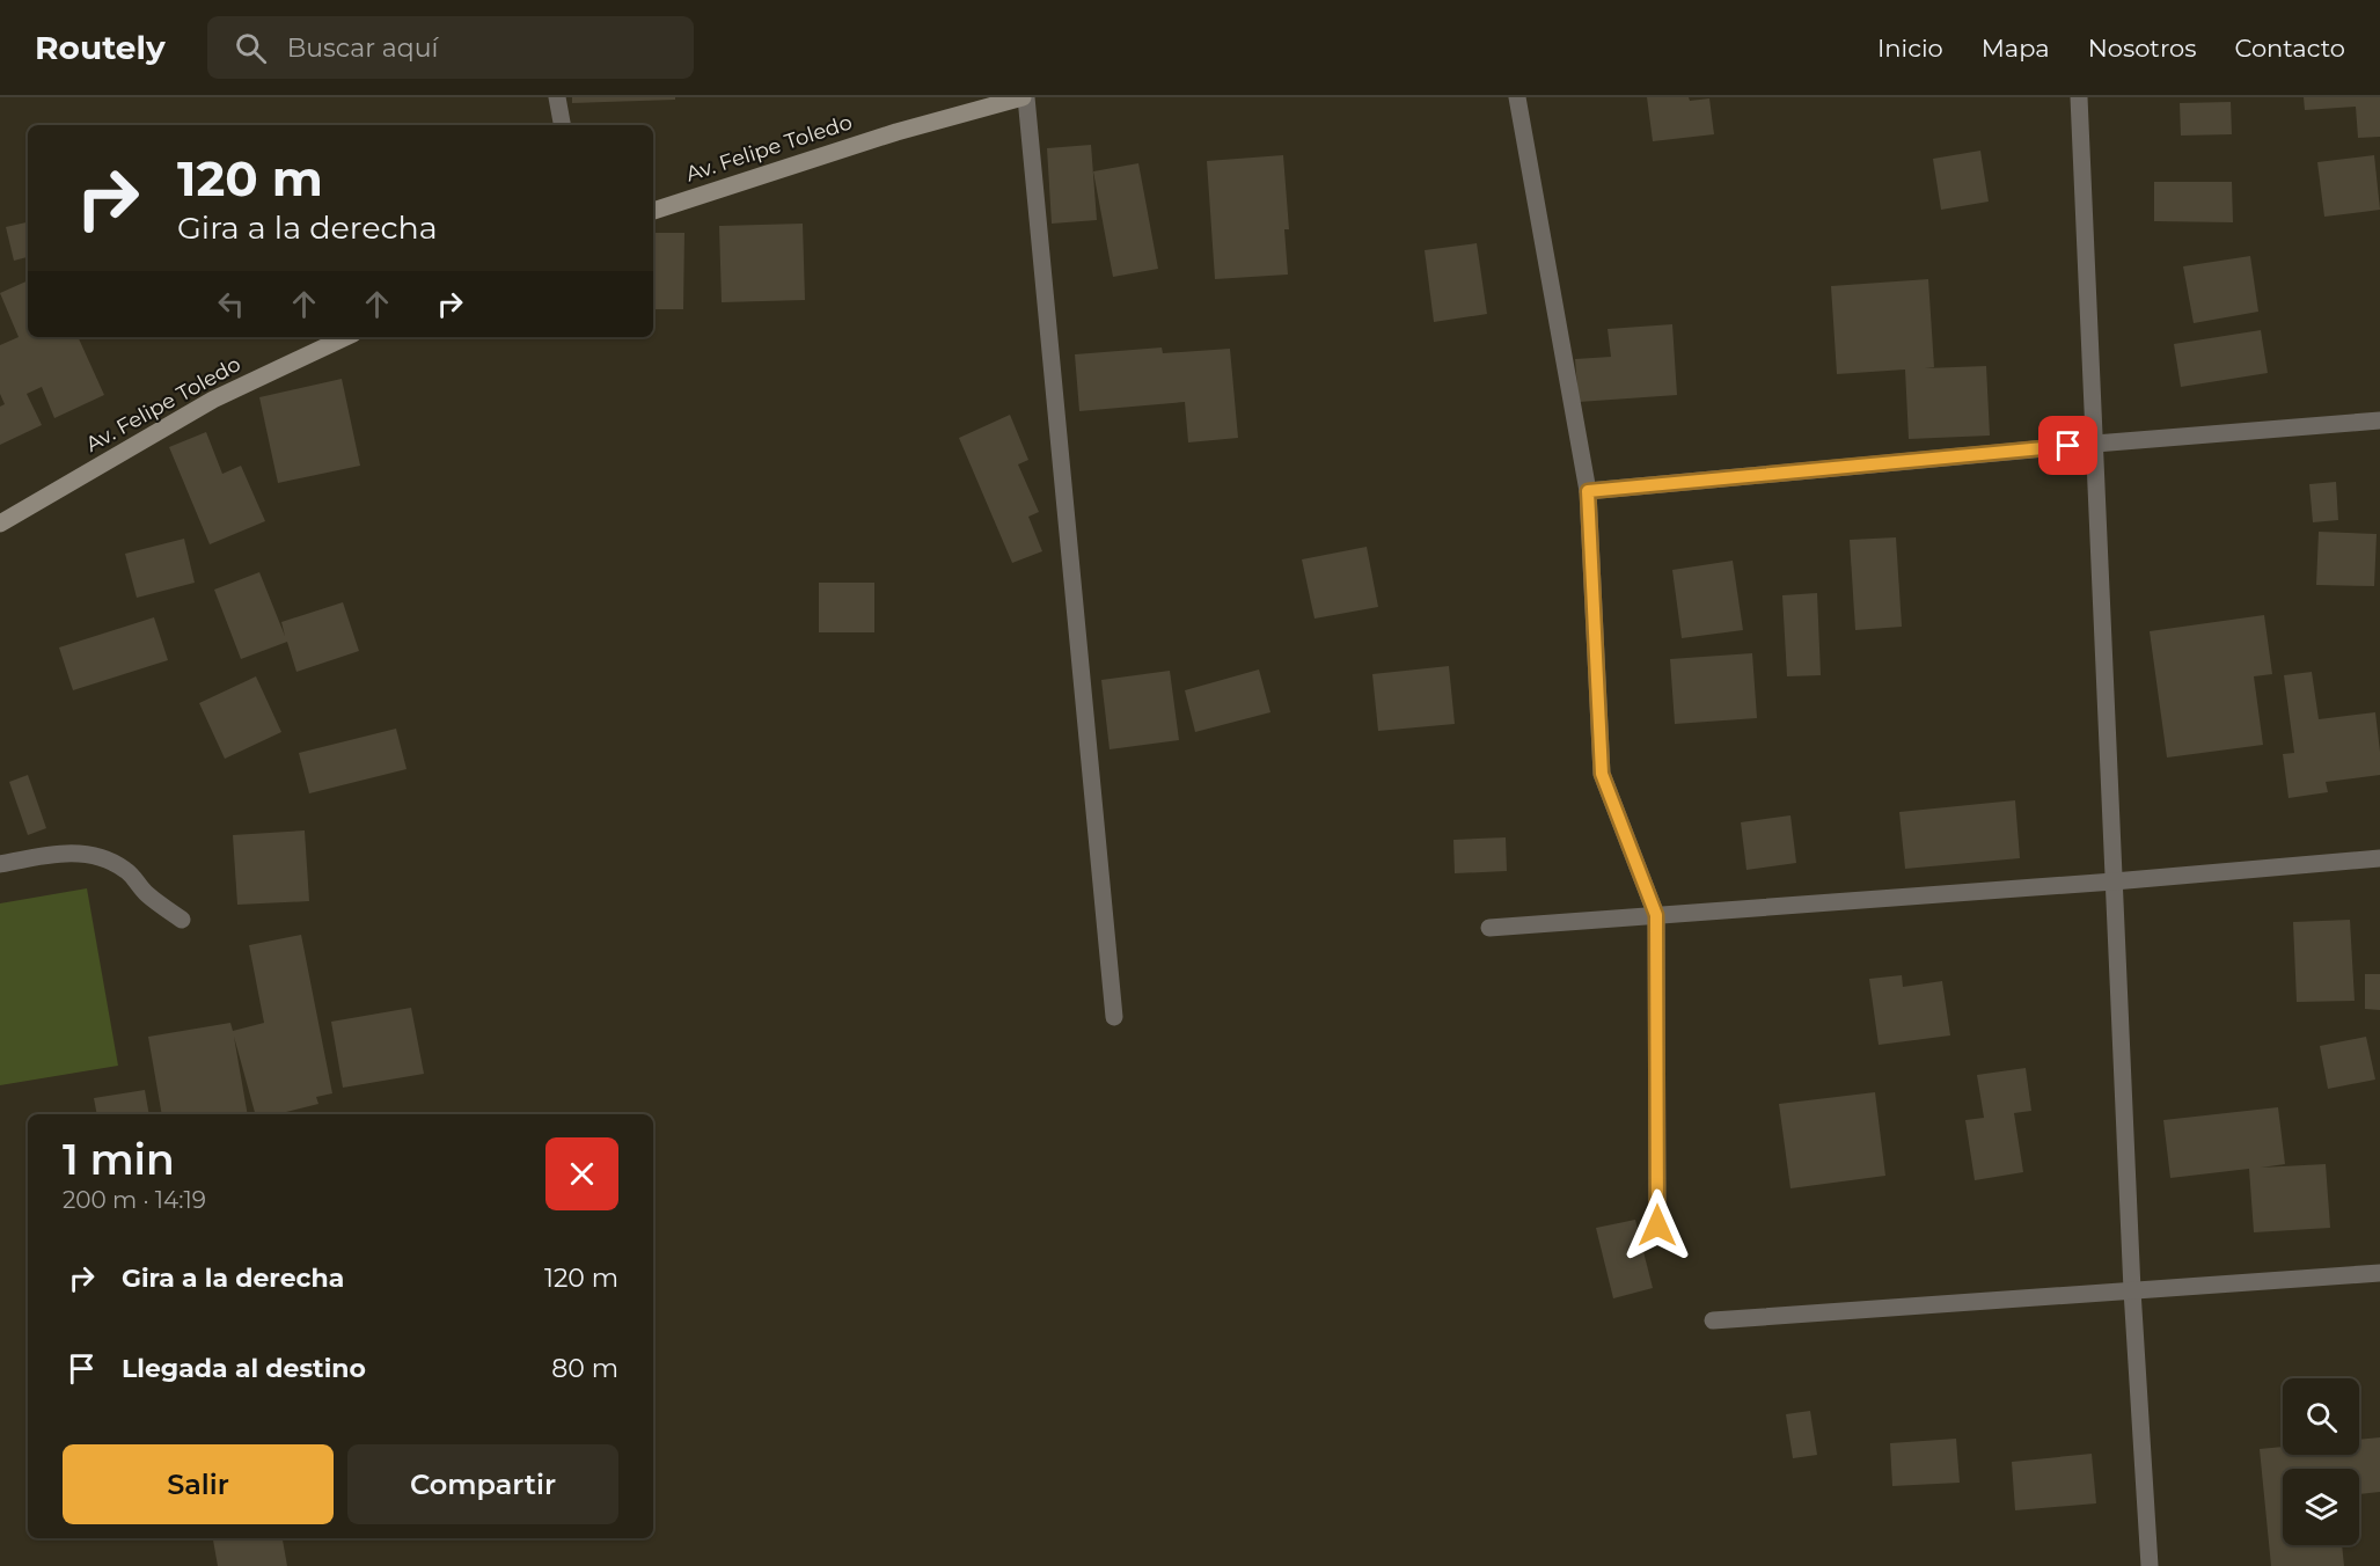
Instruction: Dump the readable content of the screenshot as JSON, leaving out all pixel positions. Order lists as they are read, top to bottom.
{
  "streets": {
    "main road": ["Av. Felipe Toledo"]
  },
  "page": {
    "header": "Routely",
    "search": "Buscar aquí",
    "nav": [
      "Inicio",
      "Mapa",
      "Nosotros",
      "Contacto"
    ],
    "turn": ["120 m", "Gira a la derecha"],
    "heading": ["1 min", "200 m · 14:19"],
    "list": [
      {
        "name": "Gira a la derecha",
        "value": "120 m"
      },
      {
        "name": "Llegada al destino",
        "value": "80 m"
      }
    ],
    "buttons": ["Salir", "Compartir"]
  }
}
